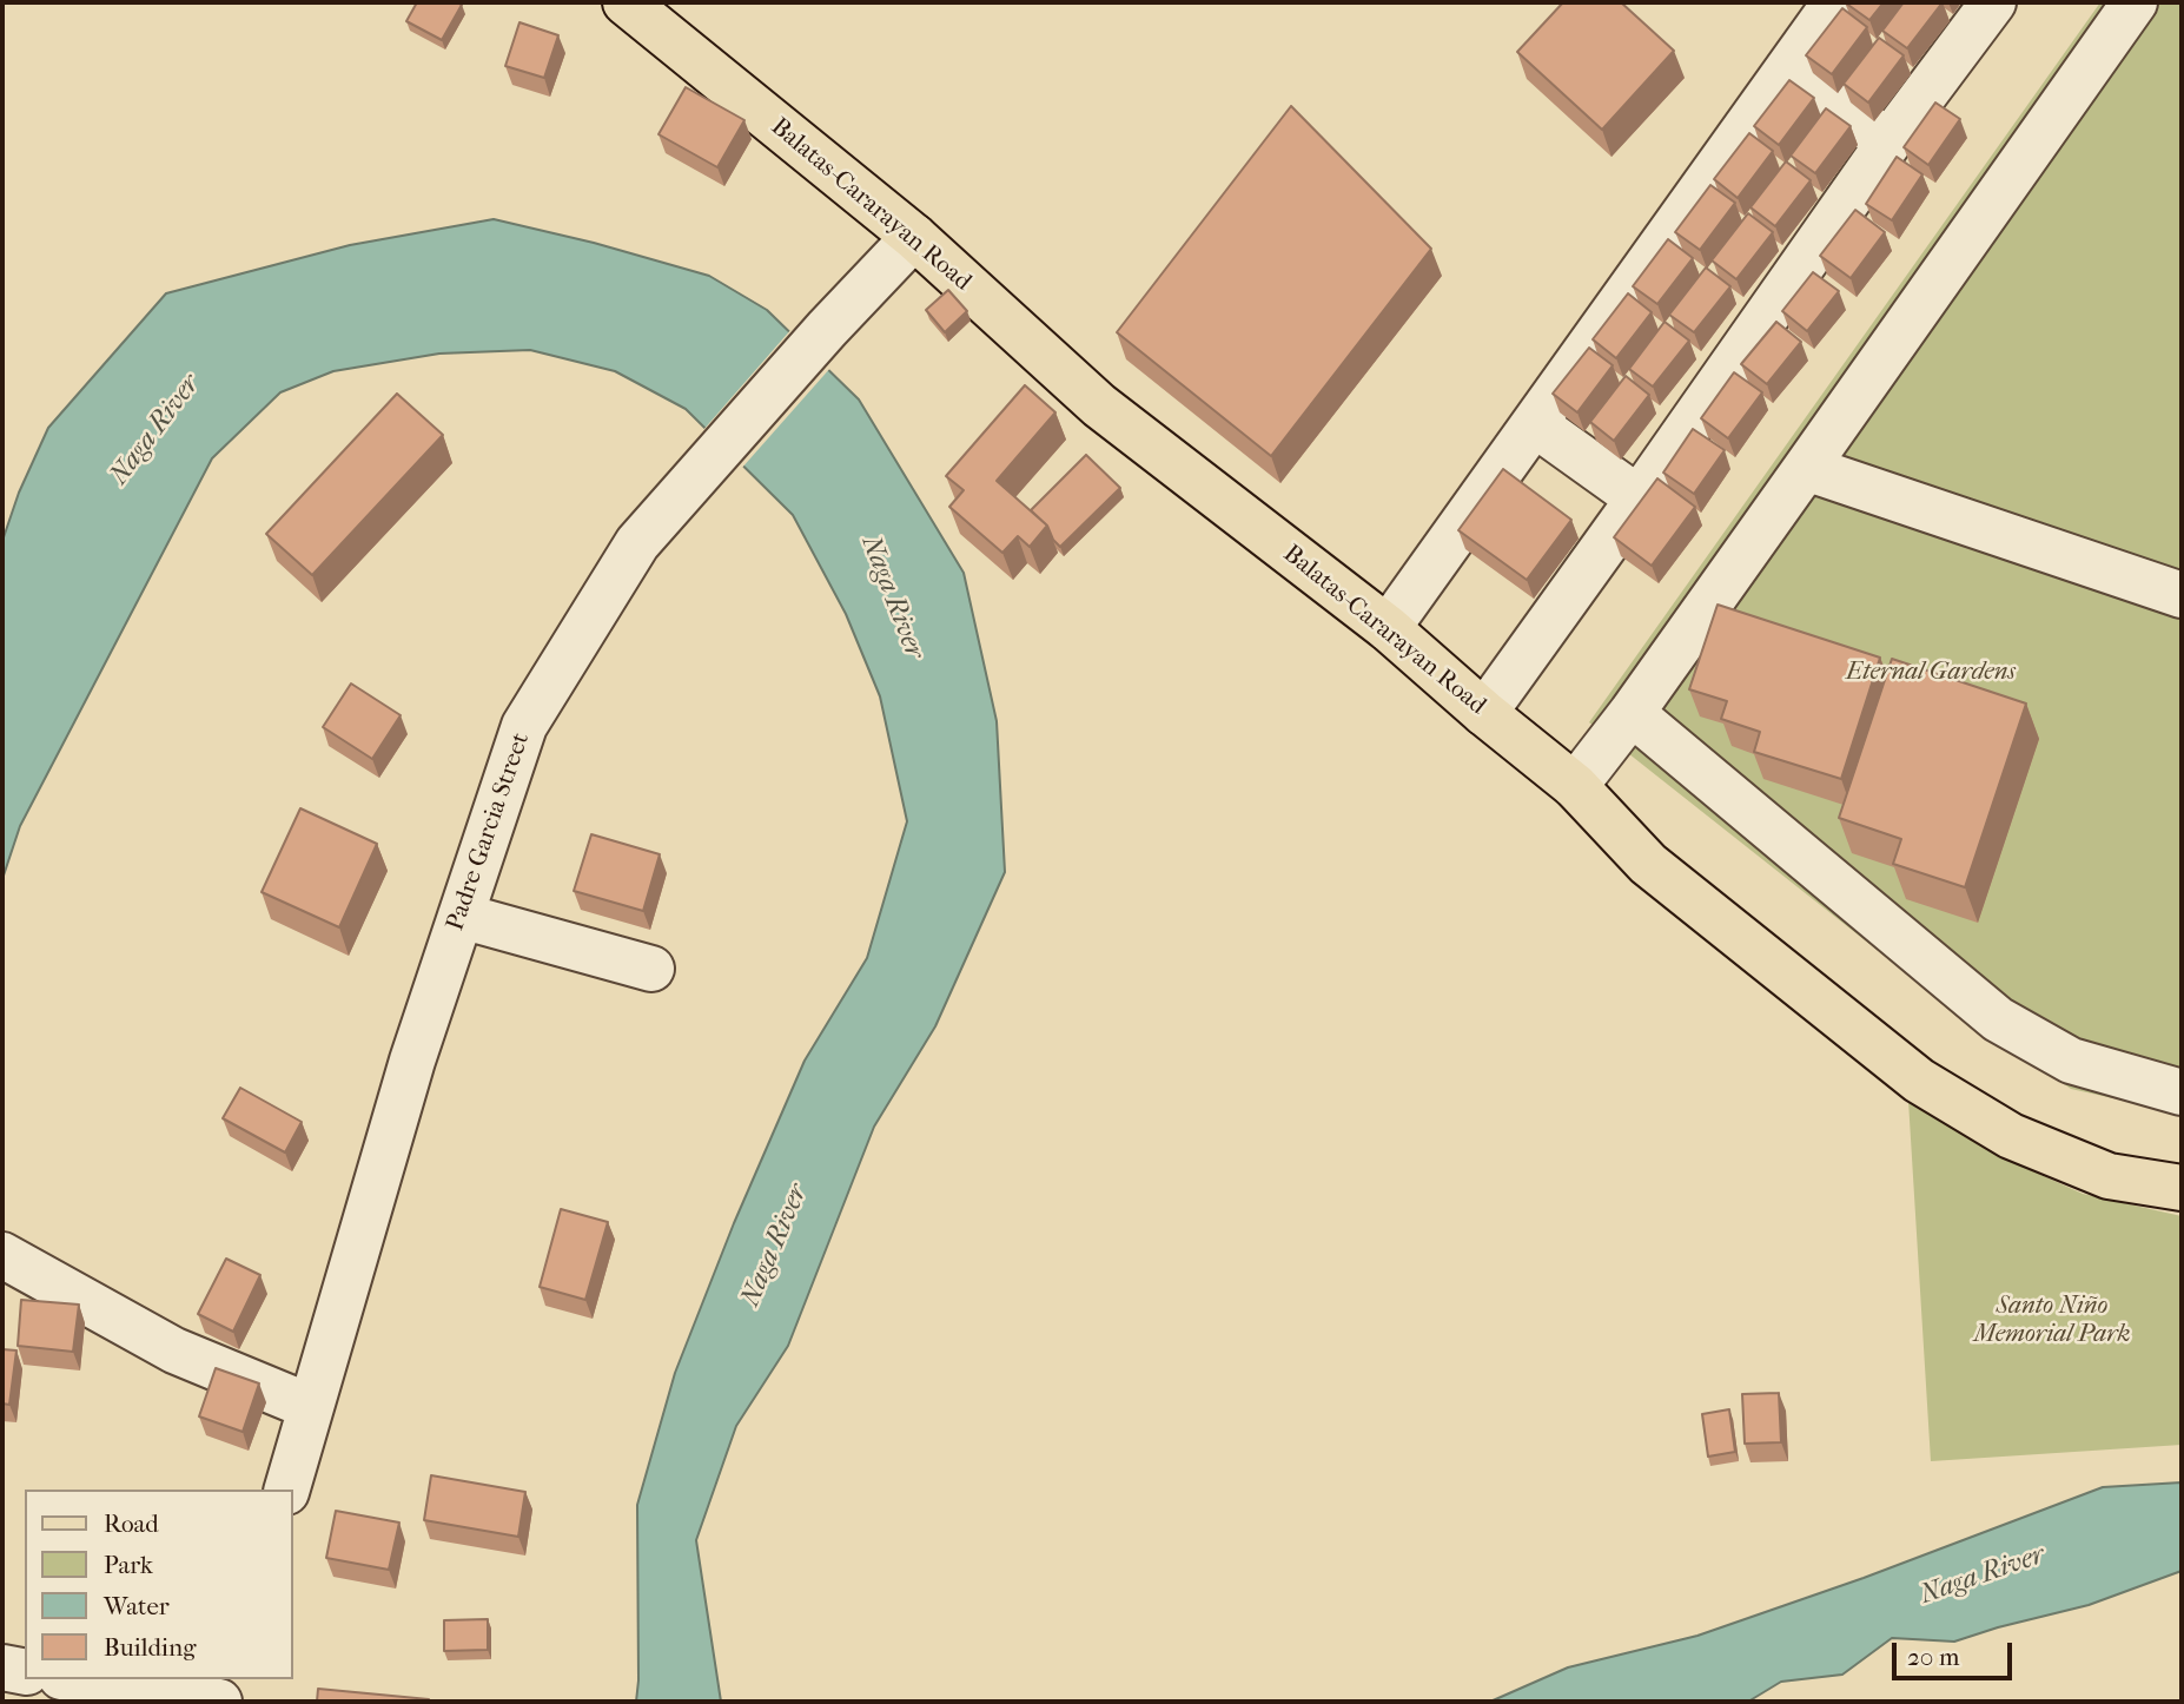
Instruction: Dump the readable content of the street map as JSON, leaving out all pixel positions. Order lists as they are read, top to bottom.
{
  "streets": {
    "main road": ["Balatas-Cararayan Road"],
    "street": ["Padre Garcia Street"]
  },
  "crossings": [
    ["Balatas-Cararayan Road", "Padre Garcia Street"]
  ],
  "water": ["Naga River"],
  "parks": ["Eternal Gardens", "Santo Niño Memorial Park"],
  "legend": [
    "Road",
    "Park",
    "Water",
    "Building"
  ],
  "scale_bar": "20 m"
}
